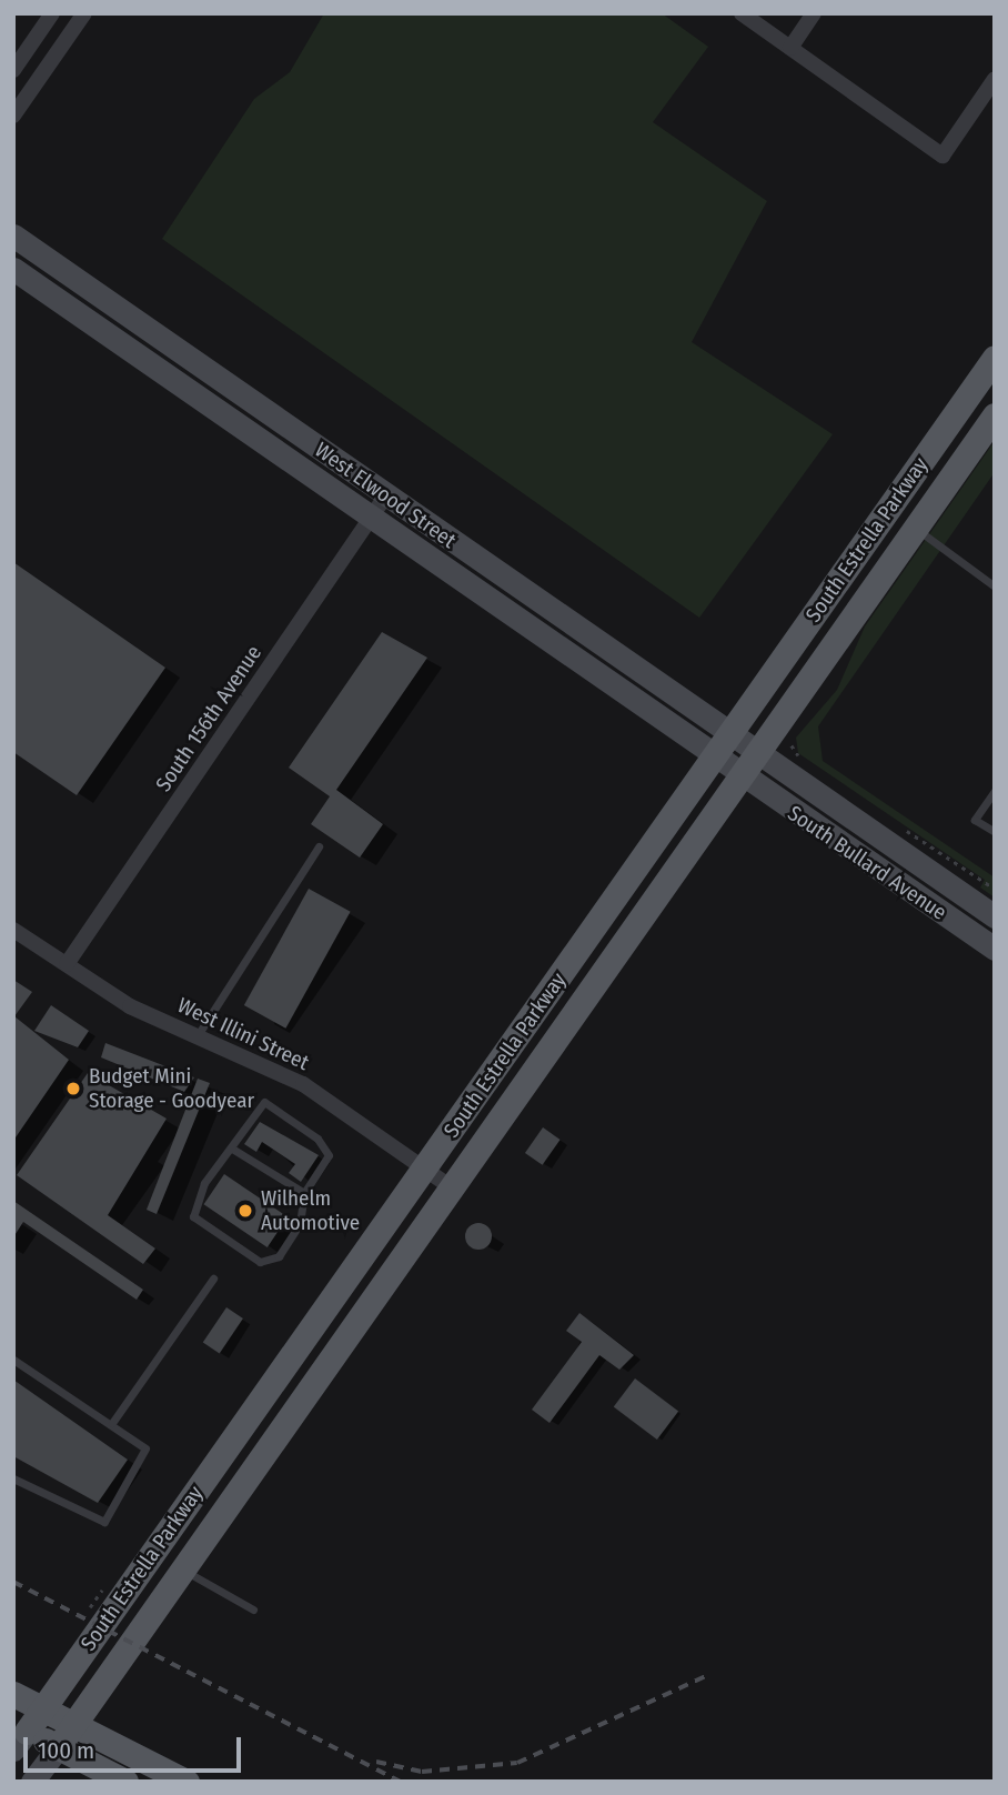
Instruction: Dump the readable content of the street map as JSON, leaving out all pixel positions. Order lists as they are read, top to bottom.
{
  "streets": {
    "main road": ["West Elwood Street", "South Estrella Parkway", "South Bullard Avenue"],
    "street": ["South 156th Avenue", "West Illini Street"]
  },
  "crossings": [
    ["West Elwood Street", "South Estrella Parkway"],
    ["West Elwood Street", "South 156th Avenue"],
    ["West Elwood Street", "South Bullard Avenue"],
    ["South Estrella Parkway", "South Bullard Avenue"],
    ["South Estrella Parkway", "West Illini Street"],
    ["South 156th Avenue", "West Illini Street"]
  ],
  "places": ["Budget Mini Storage - Goodyear", "Wilhelm Automotive"],
  "scale_bar": "100 m"
}
